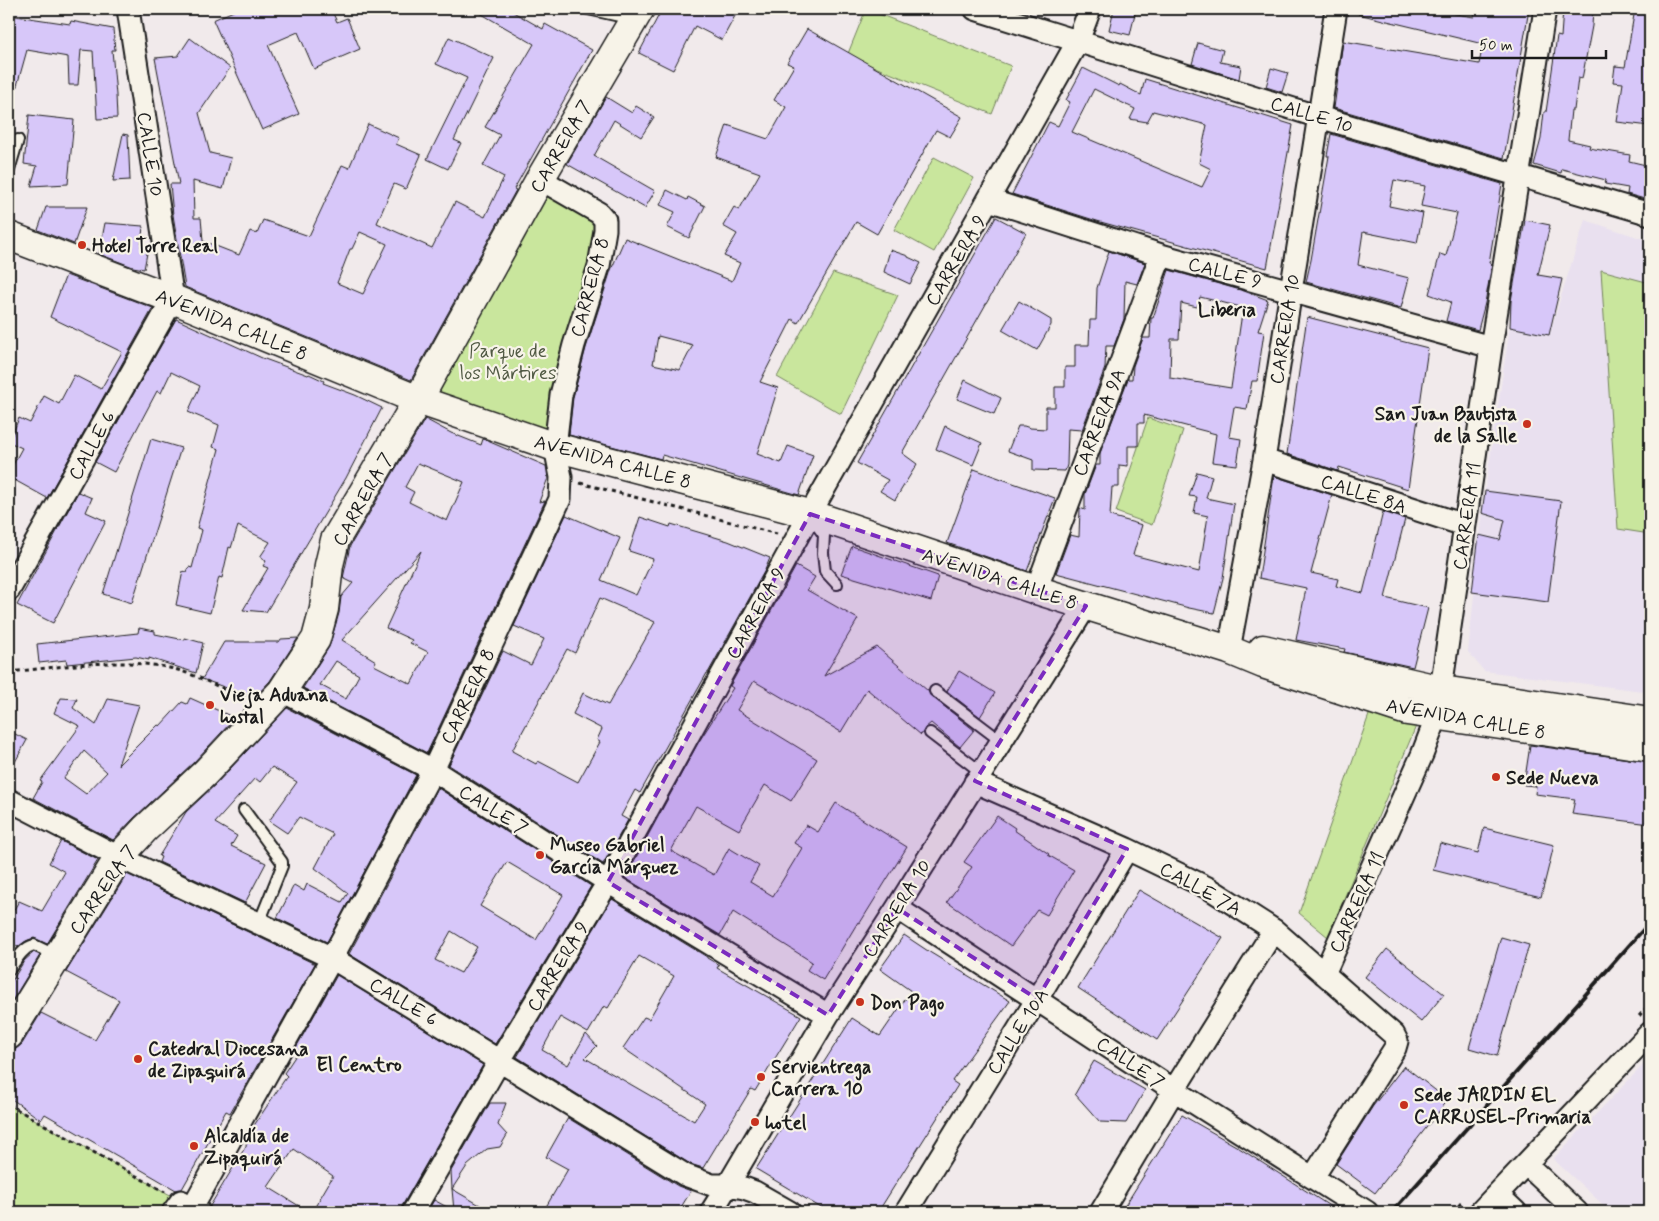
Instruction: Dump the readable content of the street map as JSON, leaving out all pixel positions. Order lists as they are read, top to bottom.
{
  "streets": {
    "main road": ["CARRERA 7", "AVENIDA CALLE 8"],
    "street": [
      "CALLE 10",
      "CARRERA 9",
      "CALLE 9",
      "CARRERA 8",
      "CARRERA 10",
      "CARRERA 9A",
      "CALLE 6",
      "CALLE 8A",
      "CARRERA 11",
      "CALLE 7",
      "CALLE 7A",
      "CALLE 10A"
    ]
  },
  "crossings": [
    ["CALLE 10", "CARRERA 9"],
    ["CALLE 10", "AVENIDA CALLE 8"],
    ["CALLE 10", "CARRERA 10"],
    ["CALLE 10", "CALLE 6"],
    ["CALLE 10", "CARRERA 11"],
    ["CARRERA 7", "CARRERA 8"],
    ["CARRERA 7", "AVENIDA CALLE 8"],
    ["CARRERA 7", "CALLE 6"],
    ["CARRERA 7", "CALLE 7"],
    ["CARRERA 9", "CALLE 9"],
    ["CARRERA 9", "AVENIDA CALLE 8"],
    ["CARRERA 9", "CALLE 6"],
    ["CARRERA 9", "CALLE 7"],
    ["CALLE 9", "CARRERA 10"],
    ["CALLE 9", "CARRERA 9A"],
    ["CALLE 9", "CARRERA 11"],
    ["CARRERA 8", "AVENIDA CALLE 8"],
    ["CARRERA 8", "CALLE 6"],
    ["CARRERA 8", "CALLE 7"],
    ["AVENIDA CALLE 8", "CARRERA 10"],
    ["AVENIDA CALLE 8", "CARRERA 9A"],
    ["AVENIDA CALLE 8", "CALLE 6"],
    ["AVENIDA CALLE 8", "CARRERA 11"],
    ["CARRERA 10", "CALLE 6"],
    ["CARRERA 10", "CALLE 8A"],
    ["CARRERA 10", "CALLE 7"],
    ["CARRERA 10", "CALLE 7A"],
    ["CALLE 8A", "CARRERA 11"],
    ["CARRERA 11", "CALLE 7A"],
    ["CALLE 7", "CALLE 7A"],
    ["CALLE 7", "CALLE 10A"],
    ["CALLE 7A", "CALLE 10A"]
  ],
  "districts": ["Liberia", "El Centro"],
  "parks": ["Parque de los Mártires"],
  "places": [
    "Hotel Torre Real",
    "San Juan Bautista de la Salle",
    "Vieja Aduana hostal",
    "Sede Nueva",
    "Museo Gabriel García Márquez",
    "Don Pago",
    "Catedral Diocesana de Zipaquirá",
    "Servientrega Carrera 10",
    "Sede JARDIN EL CARRUSEL-Primaria",
    "hotel",
    "Alcaldía de Zipaquirá"
  ],
  "scale_bar": "50 m"
}
